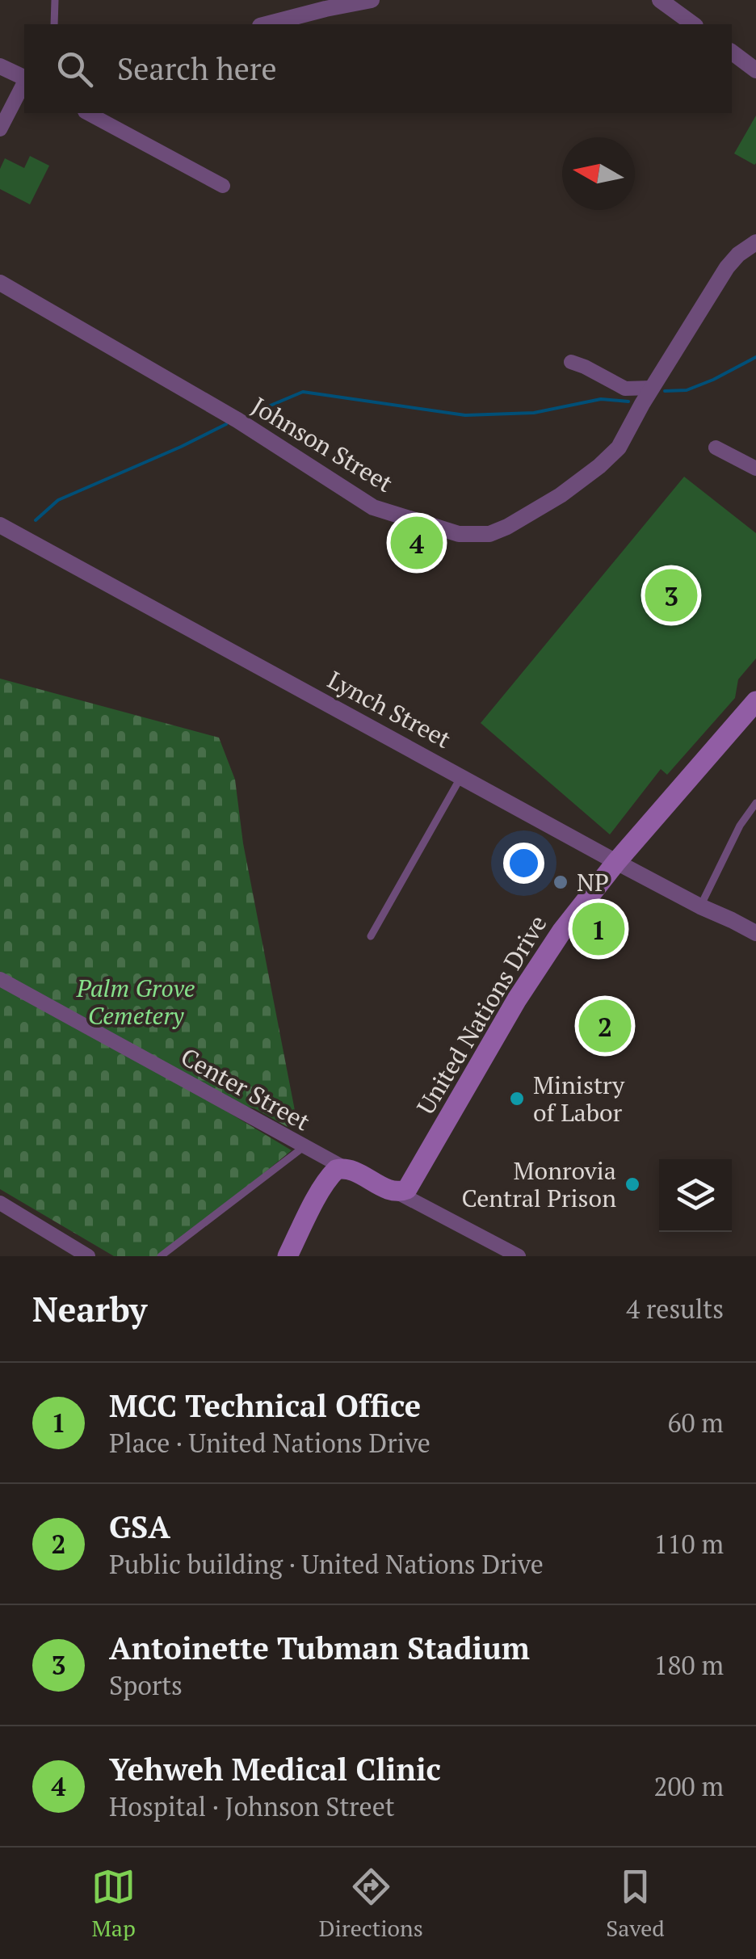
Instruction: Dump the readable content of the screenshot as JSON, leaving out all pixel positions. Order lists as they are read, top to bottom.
{
  "streets": {
    "main road": ["United Nations Drive"],
    "street": ["Johnson Street", "Lynch Street", "Center Street"]
  },
  "crossings": [
    ["Lynch Street", "United Nations Drive"]
  ],
  "parks": ["Palm Grove Cemetery"],
  "places": ["NP", "Ministry of Labor", "Monrovia Central Prison"],
  "north": "left",
  "page": {
    "search": "Search here",
    "pins": [
      "4",
      "3",
      "1",
      "2"
    ],
    "heading": ["Nearby", "4 results"],
    "list": [
      {
        "mark": "1",
        "name": "MCC Technical Office",
        "note": "Place · United Nations Drive",
        "value": "60 m"
      },
      {
        "mark": "2",
        "name": "GSA",
        "note": "Public building · United Nations Drive",
        "value": "110 m"
      },
      {
        "mark": "3",
        "name": "Antoinette Tubman Stadium",
        "note": "Sports",
        "value": "180 m"
      },
      {
        "mark": "4",
        "name": "Yehweh Medical Clinic",
        "note": "Hospital · Johnson Street",
        "value": "200 m"
      }
    ],
    "nav": ["Map", "Directions", "Saved"]
  }
}
